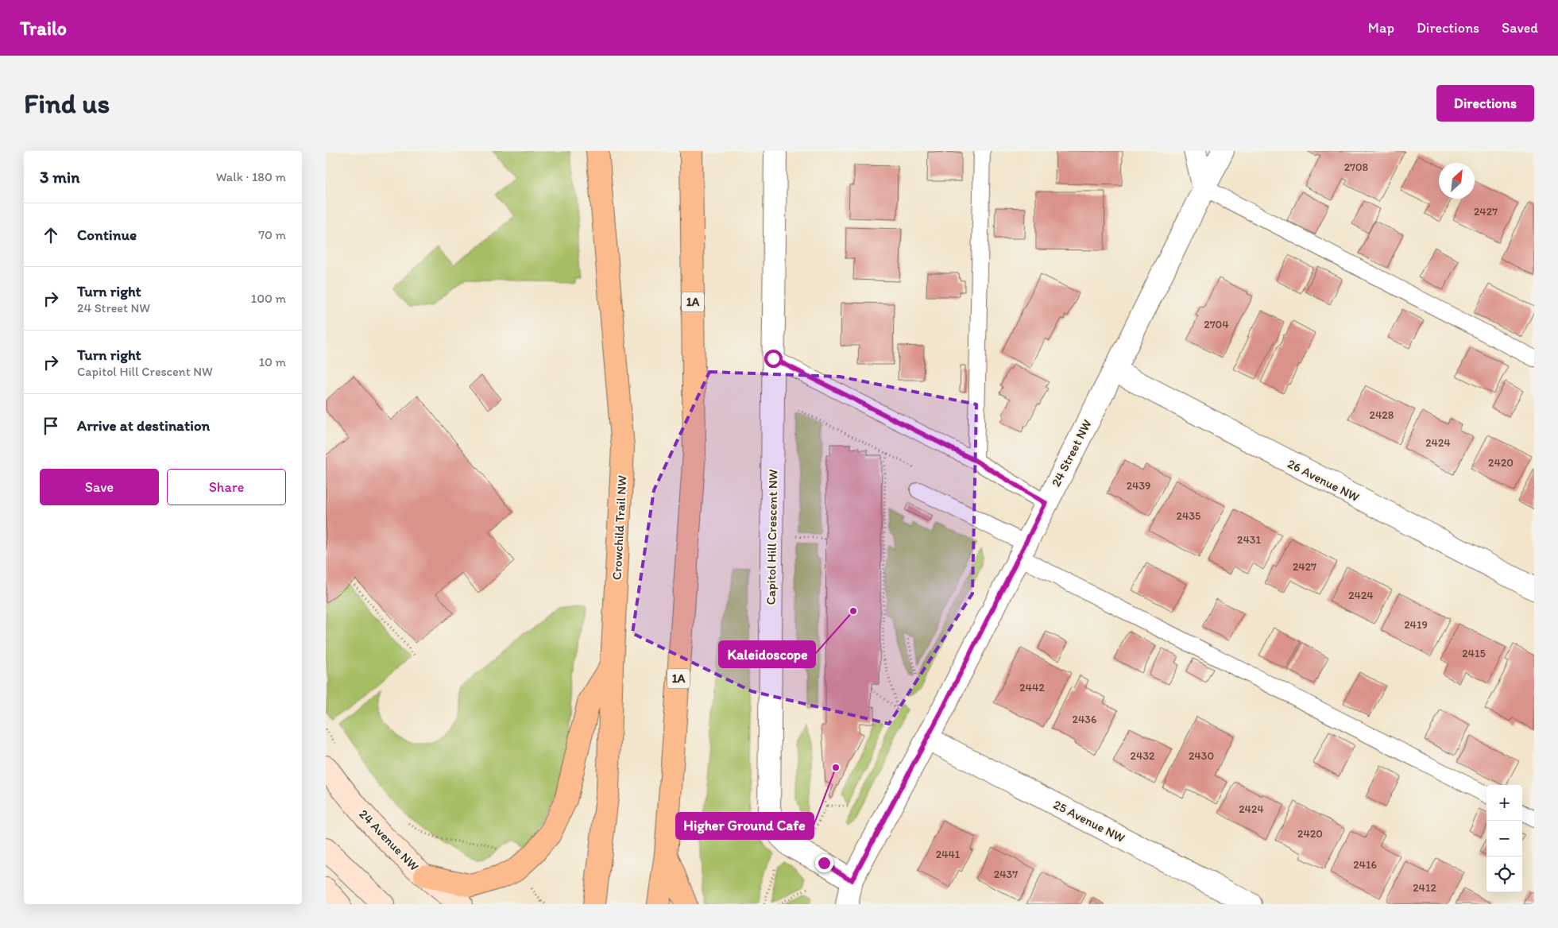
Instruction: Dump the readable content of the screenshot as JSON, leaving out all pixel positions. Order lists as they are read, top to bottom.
{
  "streets": {
    "highway": ["1A", "Crowchild Trail NW"],
    "street": [
      "24 Street NW",
      "26 Avenue NW",
      "Capitol Hill Crescent NW",
      "25 Avenue NW",
      "24 Avenue NW"
    ]
  },
  "crossings": [
    ["24 Street NW", "26 Avenue NW"],
    ["24 Street NW", "Capitol Hill Crescent NW"],
    ["24 Street NW", "25 Avenue NW"]
  ],
  "places": ["Kaleidoscope", "Higher Ground Cafe"],
  "house_numbers": [
    "2708",
    "2427",
    "2704",
    "2428",
    "2424",
    "2420",
    "2439",
    "2435",
    "2431",
    "2427",
    "2424",
    "2419",
    "2415",
    "2442",
    "2436",
    "2432",
    "2430",
    "2424",
    "2420",
    "2441",
    "2416",
    "2437",
    "2412"
  ],
  "north": "top right",
  "page": {
    "header": "Trailo",
    "nav": ["Map", "Directions", "Saved"],
    "buttons": [
      "Directions",
      ["Save", "Share"]
    ],
    "title": "Find us",
    "heading": ["3 min", "Walk · 180 m"],
    "list": [
      ["Continue", "70 m"],
      ["Turn right", "24 Street NW", "100 m"],
      ["Turn right", "Capitol Hill Crescent NW", "10 m"],
      "Arrive at destination"
    ],
    "map_buttons": ["+", "−"]
  }
}
